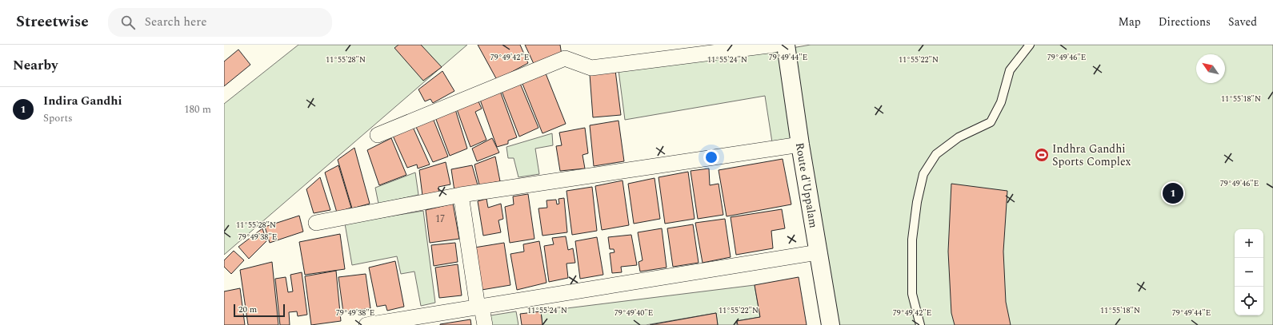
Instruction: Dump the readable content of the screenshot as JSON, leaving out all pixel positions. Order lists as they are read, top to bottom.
{
  "streets": {
    "main road": ["Route d'Uppalam"]
  },
  "places": {
    "sports": ["Indhra Gandhi Sports Complex"]
  },
  "house_numbers": ["17"],
  "scale_bar": "20 m",
  "north": "top left",
  "page": {
    "header": "Streetwise",
    "search": "Search here",
    "nav": ["Map", "Directions", "Saved"],
    "heading": "Nearby",
    "list": [
      {
        "mark": "1",
        "name": "Indira Gandhi",
        "note": "Sports",
        "value": "180 m"
      }
    ],
    "pins": "1",
    "map_buttons": ["+", "−"],
    "scale": "20 m"
  },
  "coordinates": [
    "79°49'42\"E",
    "79°49'44\"E",
    "79°49'46\"E",
    "11°55'28\"N",
    "11°55'22\"N",
    "11°55'24\"N",
    "11°55'18\"N",
    "79°49'38\"E",
    "79°49'40\"E"
  ]
}
